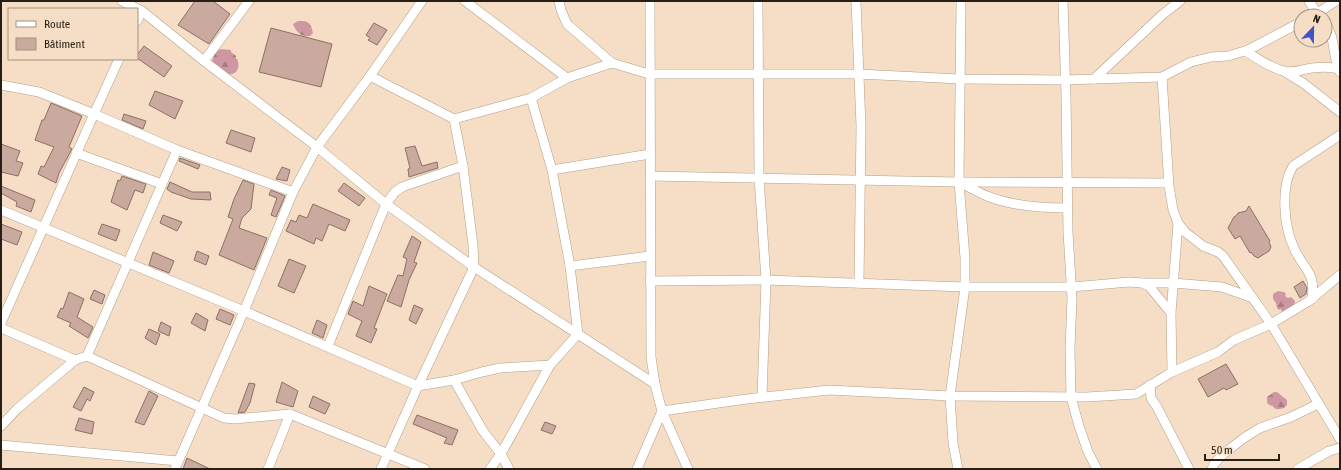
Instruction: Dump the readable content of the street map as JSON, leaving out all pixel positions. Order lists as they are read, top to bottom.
{
  "legend": ["Route", "Bâtiment"],
  "scale_bar": "50 m",
  "north": "top"
}
